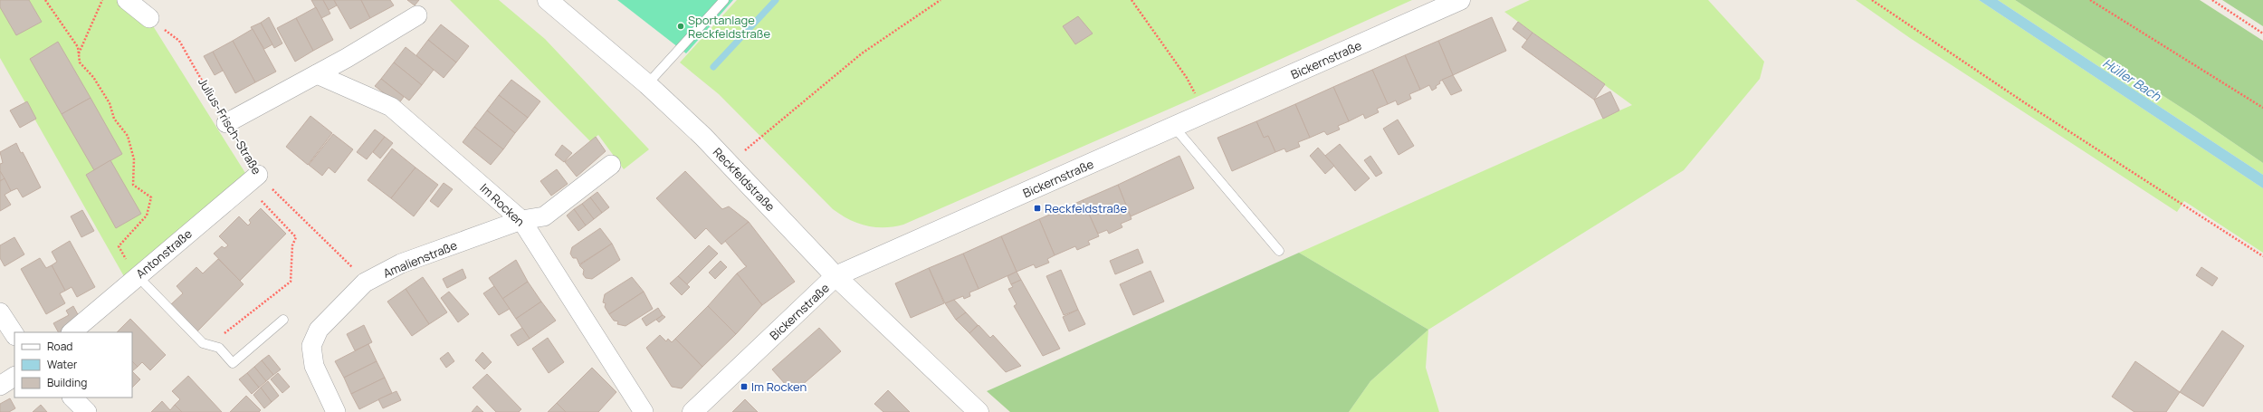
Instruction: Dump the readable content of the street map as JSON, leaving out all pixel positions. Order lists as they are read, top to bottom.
{
  "streets": {
    "street": [
      "Bickernstraße",
      "Reckfeldstraße",
      "Im Rocken",
      "Antonstraße",
      "Amalienstraße"
    ],
    "path": ["Julius-Frisch-Straße"]
  },
  "crossings": [
    ["Bickernstraße", "Reckfeldstraße"],
    ["Julius-Frisch-Straße", "Antonstraße"],
    ["Julius-Frisch-Straße", "Amalienstraße"],
    ["Im Rocken", "Amalienstraße"]
  ],
  "water": ["Hüller Bach"],
  "places": {
    "other": ["Sportanlage Reckfeldstraße"],
    "transit": ["Reckfeldstraße", "Im Rocken"]
  },
  "legend": ["Road", "Water", "Building"]
}
